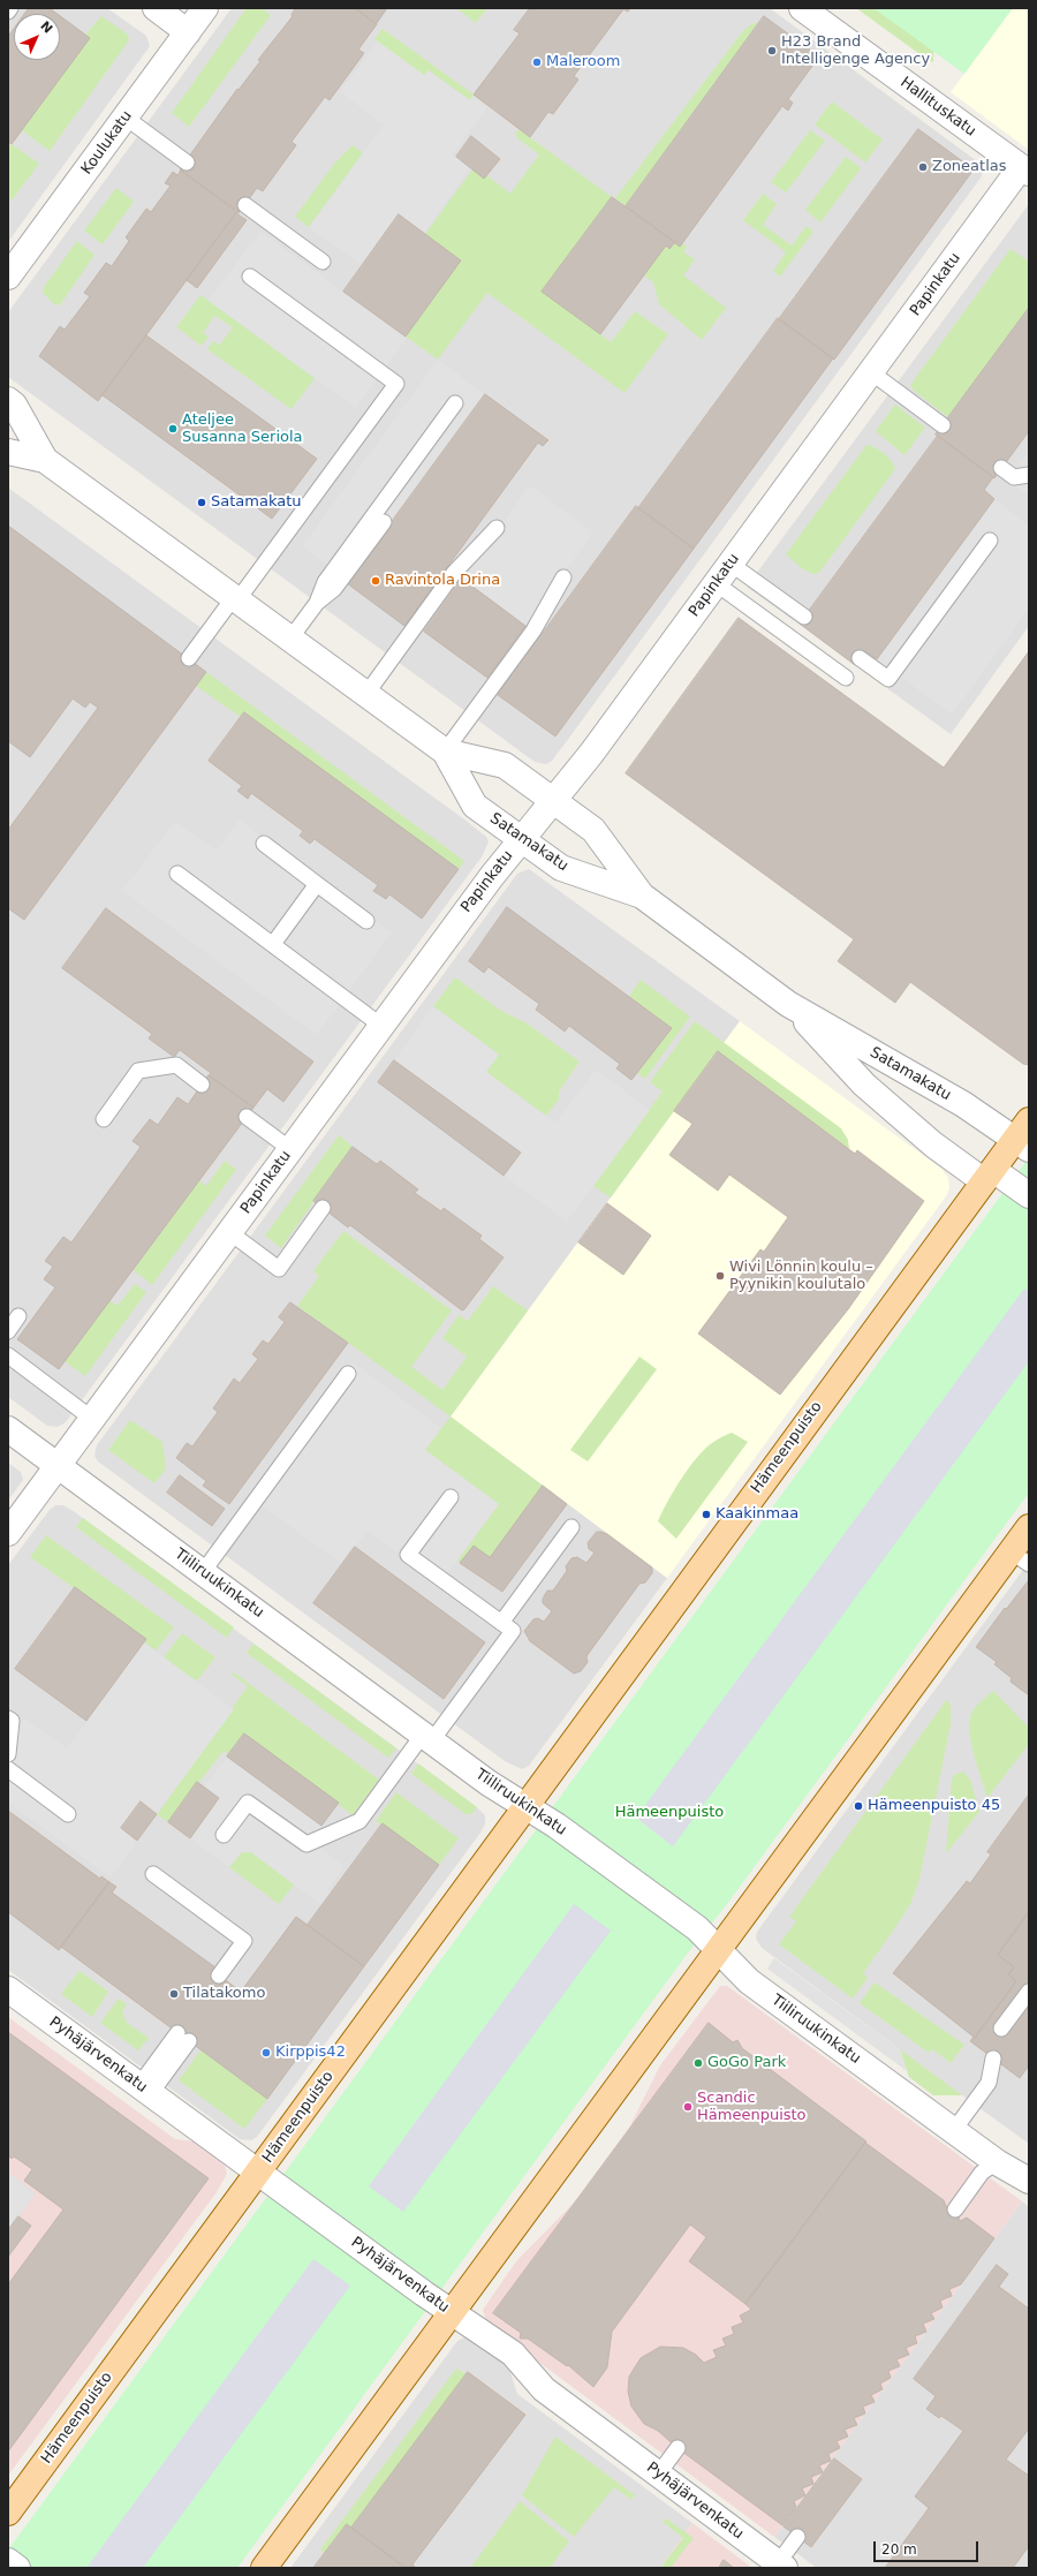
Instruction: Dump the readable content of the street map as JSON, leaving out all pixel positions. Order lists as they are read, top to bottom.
{
  "streets": {
    "main road": ["Hämeenpuisto"],
    "street": [
      "Hallituskatu",
      "Koulukatu",
      "Papinkatu",
      "Satamakatu",
      "Tiiliruukinkatu",
      "Pyhäjärvenkatu"
    ]
  },
  "crossings": [
    ["Hallituskatu", "Papinkatu"],
    ["Papinkatu", "Satamakatu"],
    ["Papinkatu", "Tiiliruukinkatu"],
    ["Satamakatu", "Hämeenpuisto"],
    ["Hämeenpuisto", "Tiiliruukinkatu"],
    ["Hämeenpuisto", "Pyhäjärvenkatu"]
  ],
  "parks": ["Hämeenpuisto"],
  "places": [
    "H23 Brand Intelligenge Agency",
    "Maleroom",
    "Zoneatlas",
    "Ateljee Susanna Seriola",
    "Satamakatu",
    "Ravintola Drina",
    "Wivi Lönnin koulu – Pyynikin koulutalo",
    "Kaakinmaa",
    "Hämeenpuisto 45",
    "Tilatakomo",
    "Kirppis42",
    "GoGo Park",
    "Scandic Hämeenpuisto"
  ],
  "scale_bar": "20 m",
  "north": "top right"
}
